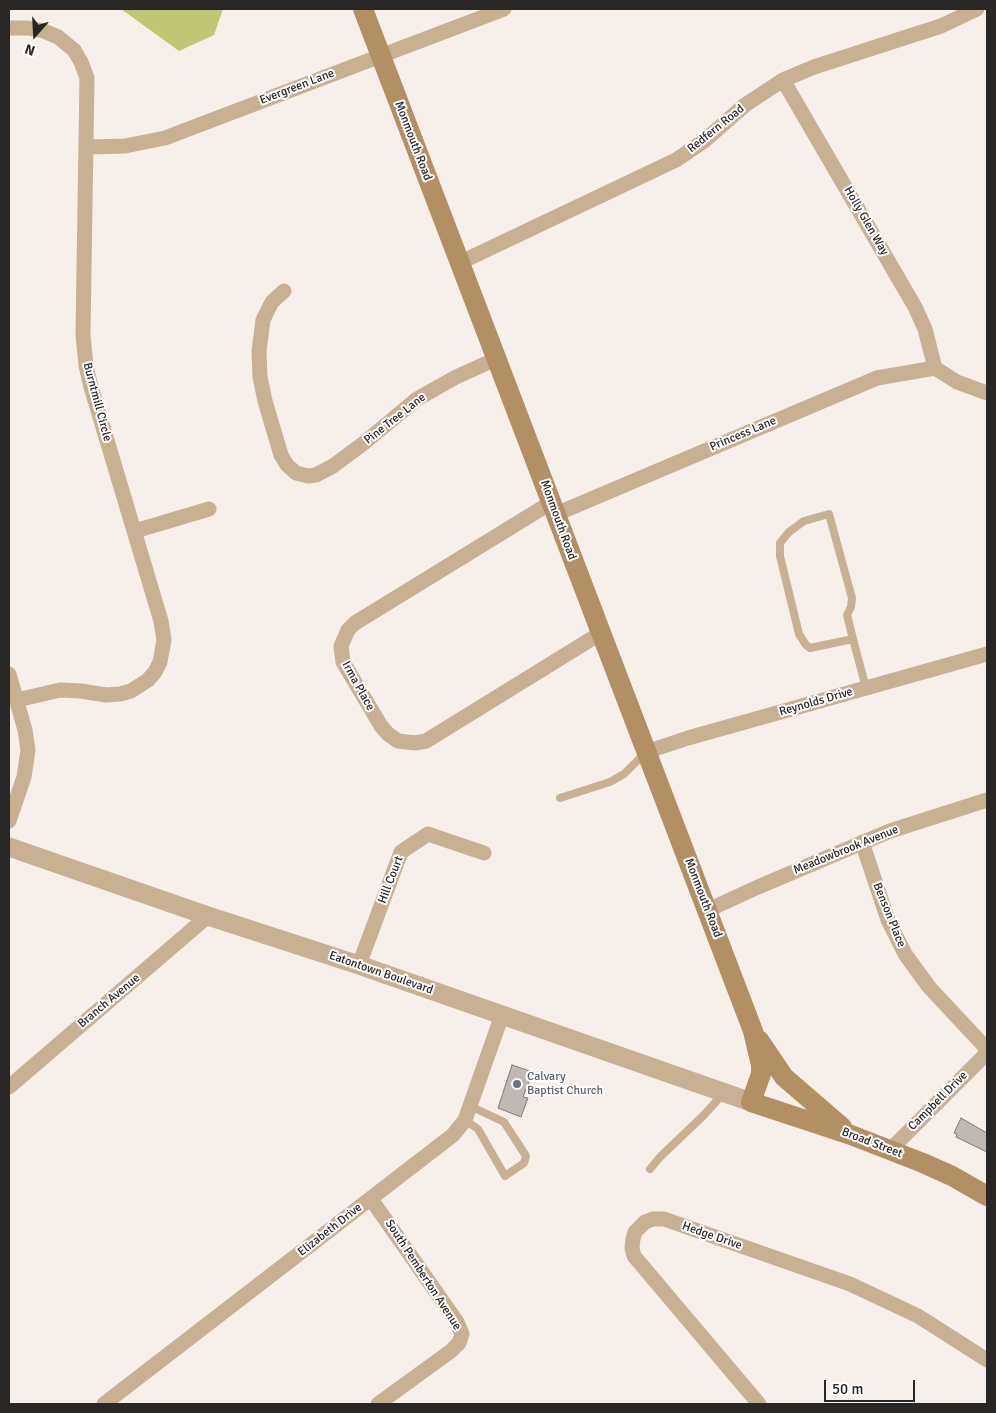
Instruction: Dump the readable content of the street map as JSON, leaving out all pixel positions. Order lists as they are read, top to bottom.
{
  "streets": {
    "main road": ["Monmouth Road", "Broad Street"],
    "street": [
      "Evergreen Lane",
      "Redfern Road",
      "Holly Glen Way",
      "Burntmill Circle",
      "Pine Tree Lane",
      "Princess Lane",
      "Irma Place",
      "Reynolds Drive",
      "Meadowbrook Avenue",
      "Hill Court",
      "Benson Place",
      "Eatontown Boulevard",
      "Branch Avenue",
      "Campbell Drive",
      "Elizabeth Drive",
      "Hedge Drive",
      "South Pemberton Avenue"
    ]
  },
  "crossings": [
    ["Evergreen Lane", "Monmouth Road"],
    ["Evergreen Lane", "Burntmill Circle"],
    ["Redfern Road", "Monmouth Road"],
    ["Redfern Road", "Holly Glen Way"],
    ["Monmouth Road", "Pine Tree Lane"],
    ["Monmouth Road", "Princess Lane"],
    ["Monmouth Road", "Irma Place"],
    ["Monmouth Road", "Reynolds Drive"],
    ["Monmouth Road", "Meadowbrook Avenue"],
    ["Monmouth Road", "Eatontown Boulevard"],
    ["Monmouth Road", "Broad Street"],
    ["Holly Glen Way", "Princess Lane"],
    ["Princess Lane", "Irma Place"],
    ["Meadowbrook Avenue", "Benson Place"],
    ["Hill Court", "Eatontown Boulevard"],
    ["Eatontown Boulevard", "Branch Avenue"],
    ["Eatontown Boulevard", "Broad Street"],
    ["Eatontown Boulevard", "Elizabeth Drive"],
    ["Campbell Drive", "Broad Street"],
    ["Elizabeth Drive", "South Pemberton Avenue"]
  ],
  "places": ["Calvary Baptist Church"],
  "scale_bar": "50 m",
  "north": "bottom"
}
